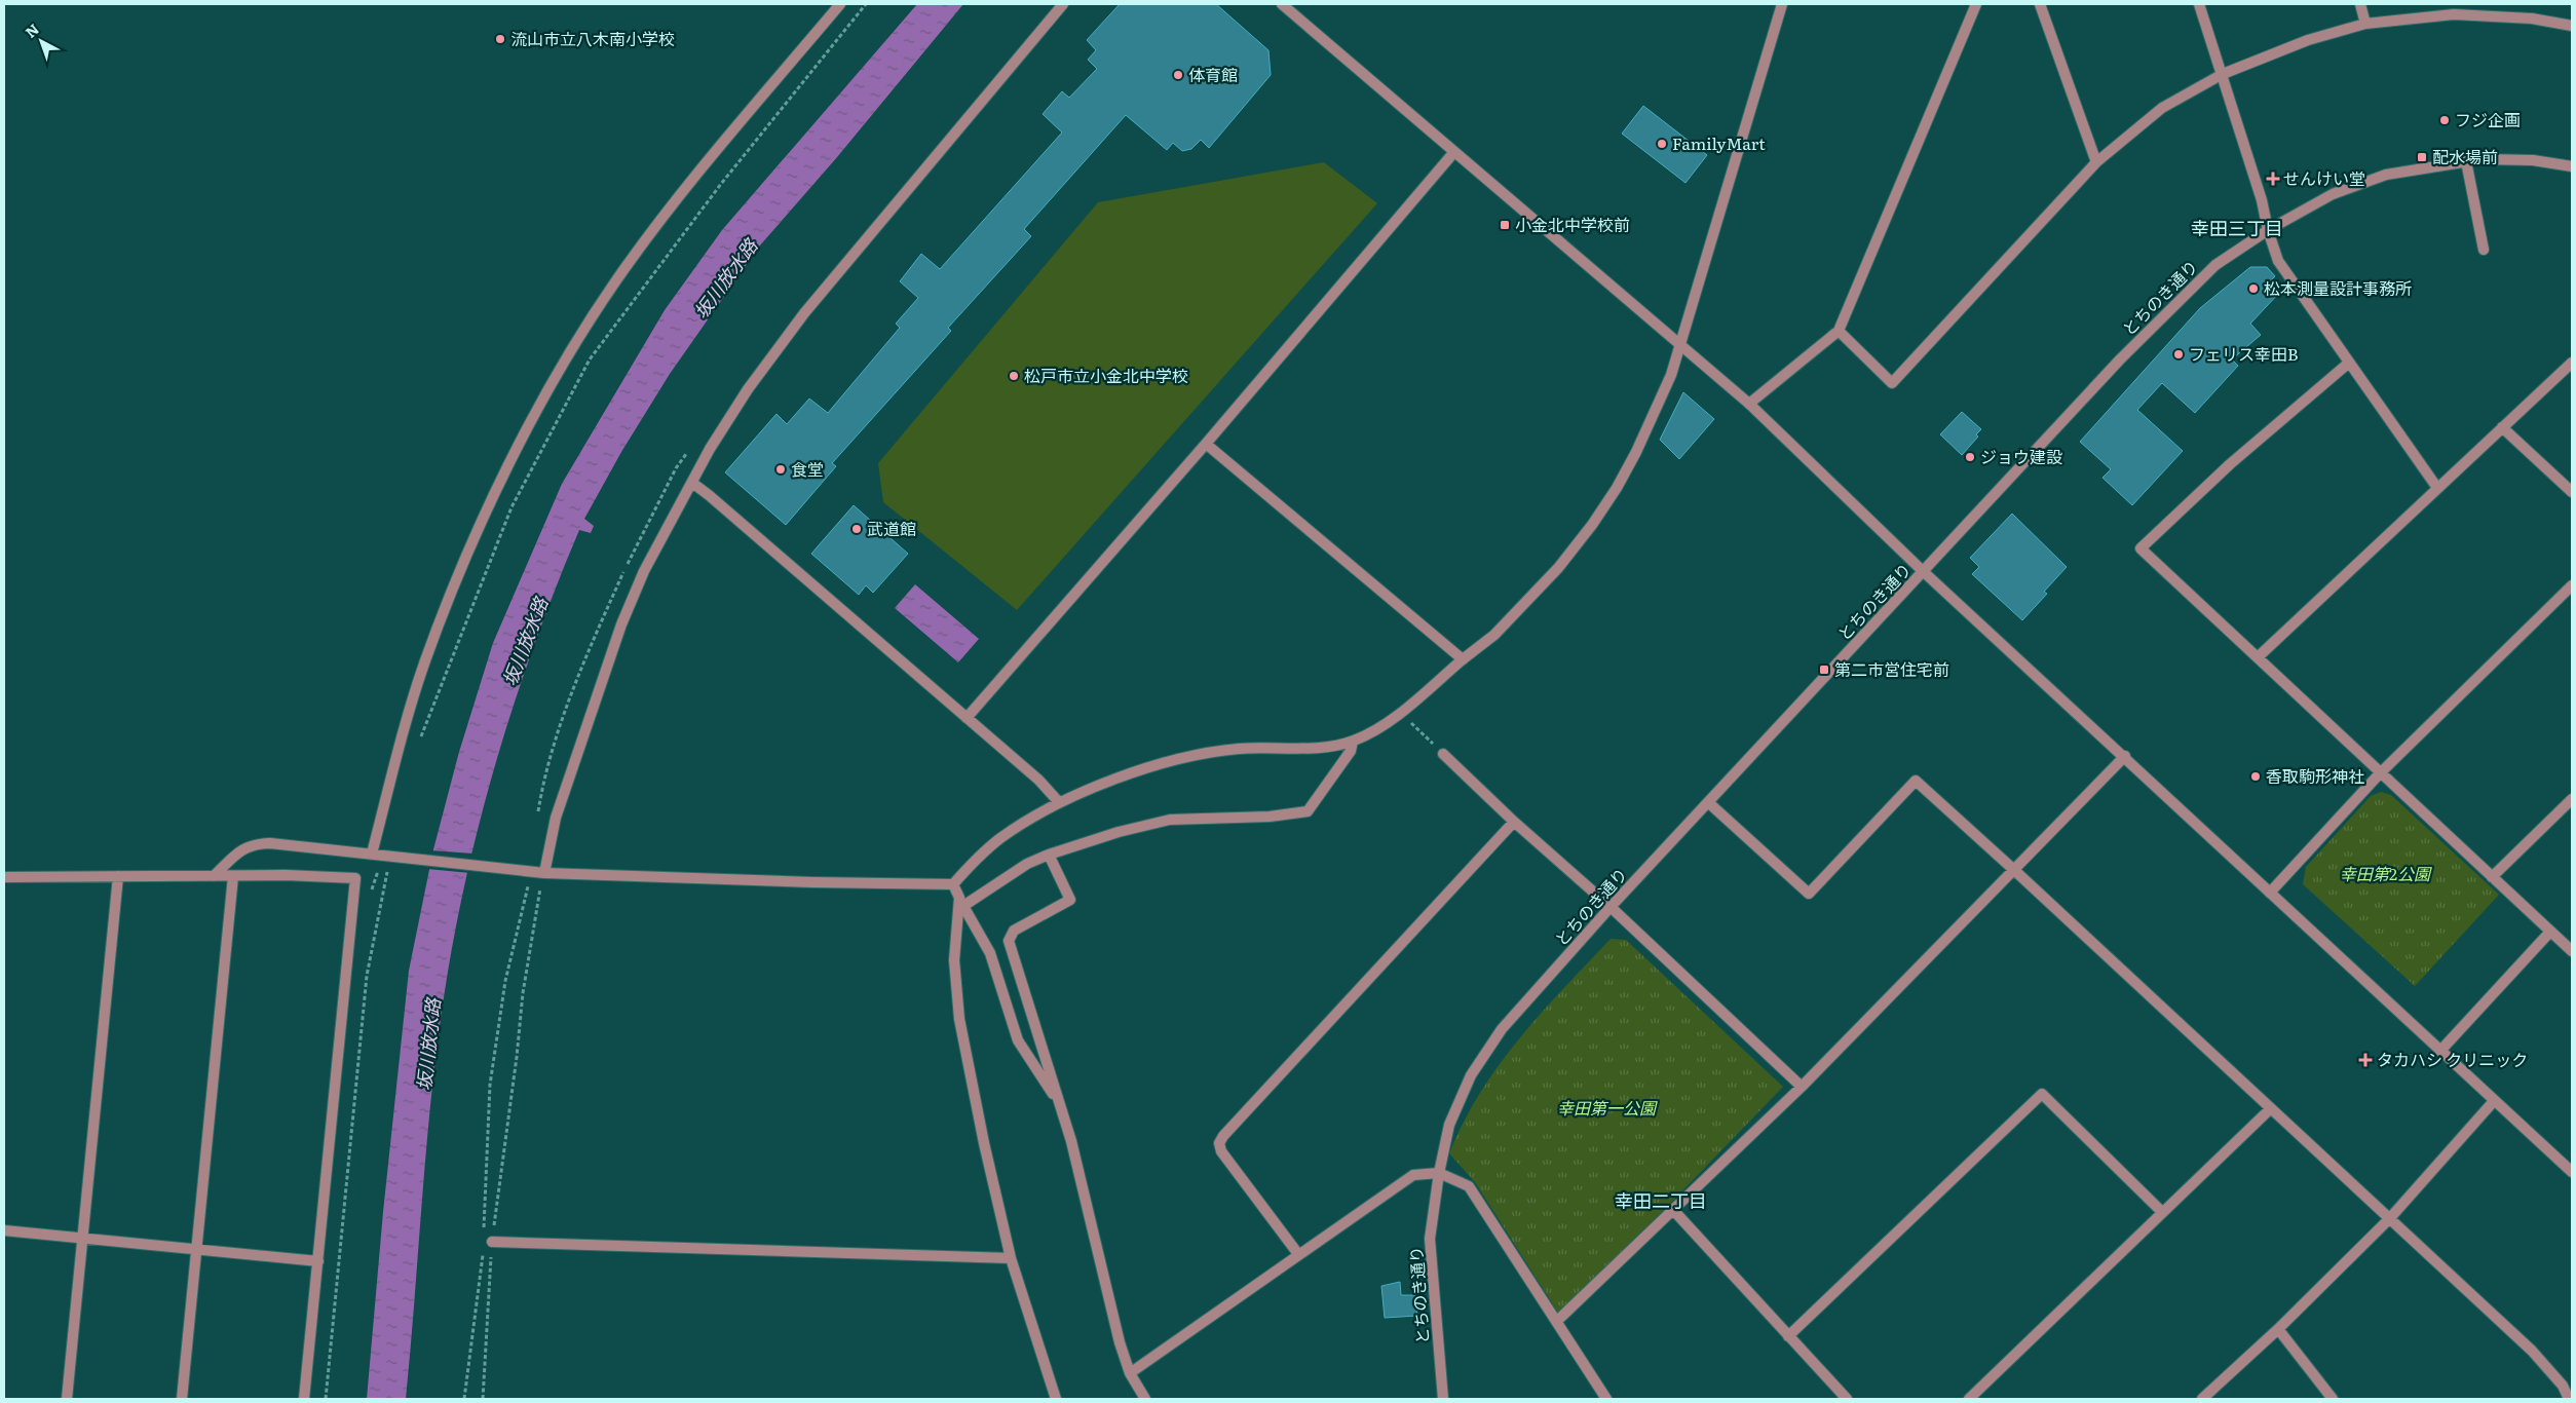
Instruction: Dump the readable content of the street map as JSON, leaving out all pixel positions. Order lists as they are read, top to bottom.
{
  "streets": {
    "street": ["とちのき通り"]
  },
  "districts": ["幸田三丁目", "幸田二丁目"],
  "water": ["坂川放水路"],
  "parks": ["幸田第2公園", "幸田第一公園"],
  "places": {
    "other": [
      "流山市立八木南小学校",
      "体育館",
      "フジ企画",
      "FamilyMart",
      "松本測量設計事務所",
      "フェリス幸田B",
      "松戸市立小金北中学校",
      "ジョウ建設",
      "食堂",
      "武道館",
      "香取駒形神社"
    ],
    "transit": ["配水場前", "小金北中学校前", "第二市営住宅前"],
    "health": ["せんけい堂", "タカハシ クリニック"]
  },
  "north": "top left"
}
